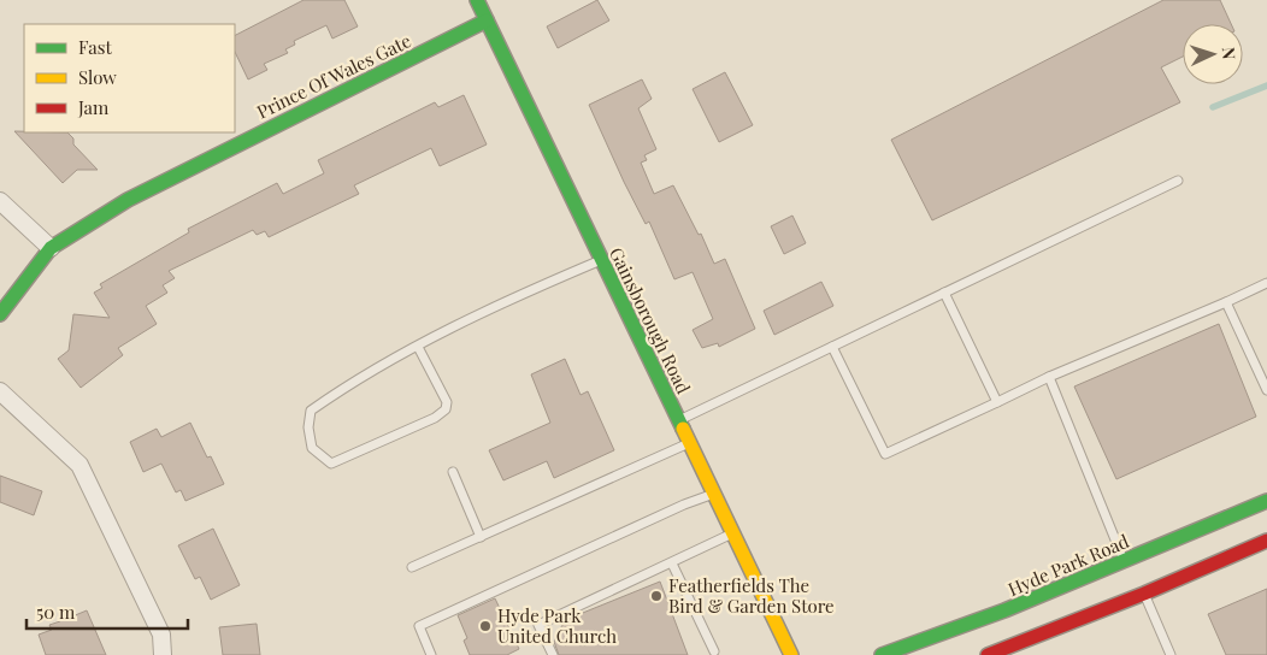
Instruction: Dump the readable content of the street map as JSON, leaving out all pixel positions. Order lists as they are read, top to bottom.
{
  "streets": {
    "main road": ["Prince Of Wales Gate", "Gainsborough Road", "Hyde Park Road"]
  },
  "crossings": [
    ["Prince Of Wales Gate", "Gainsborough Road"]
  ],
  "places": ["Featherfields The Bird & Garden Store", "Hyde Park United Church"],
  "legend": ["Fast", "Slow", "Jam"],
  "scale_bar": "50 m",
  "north": "right"
}
